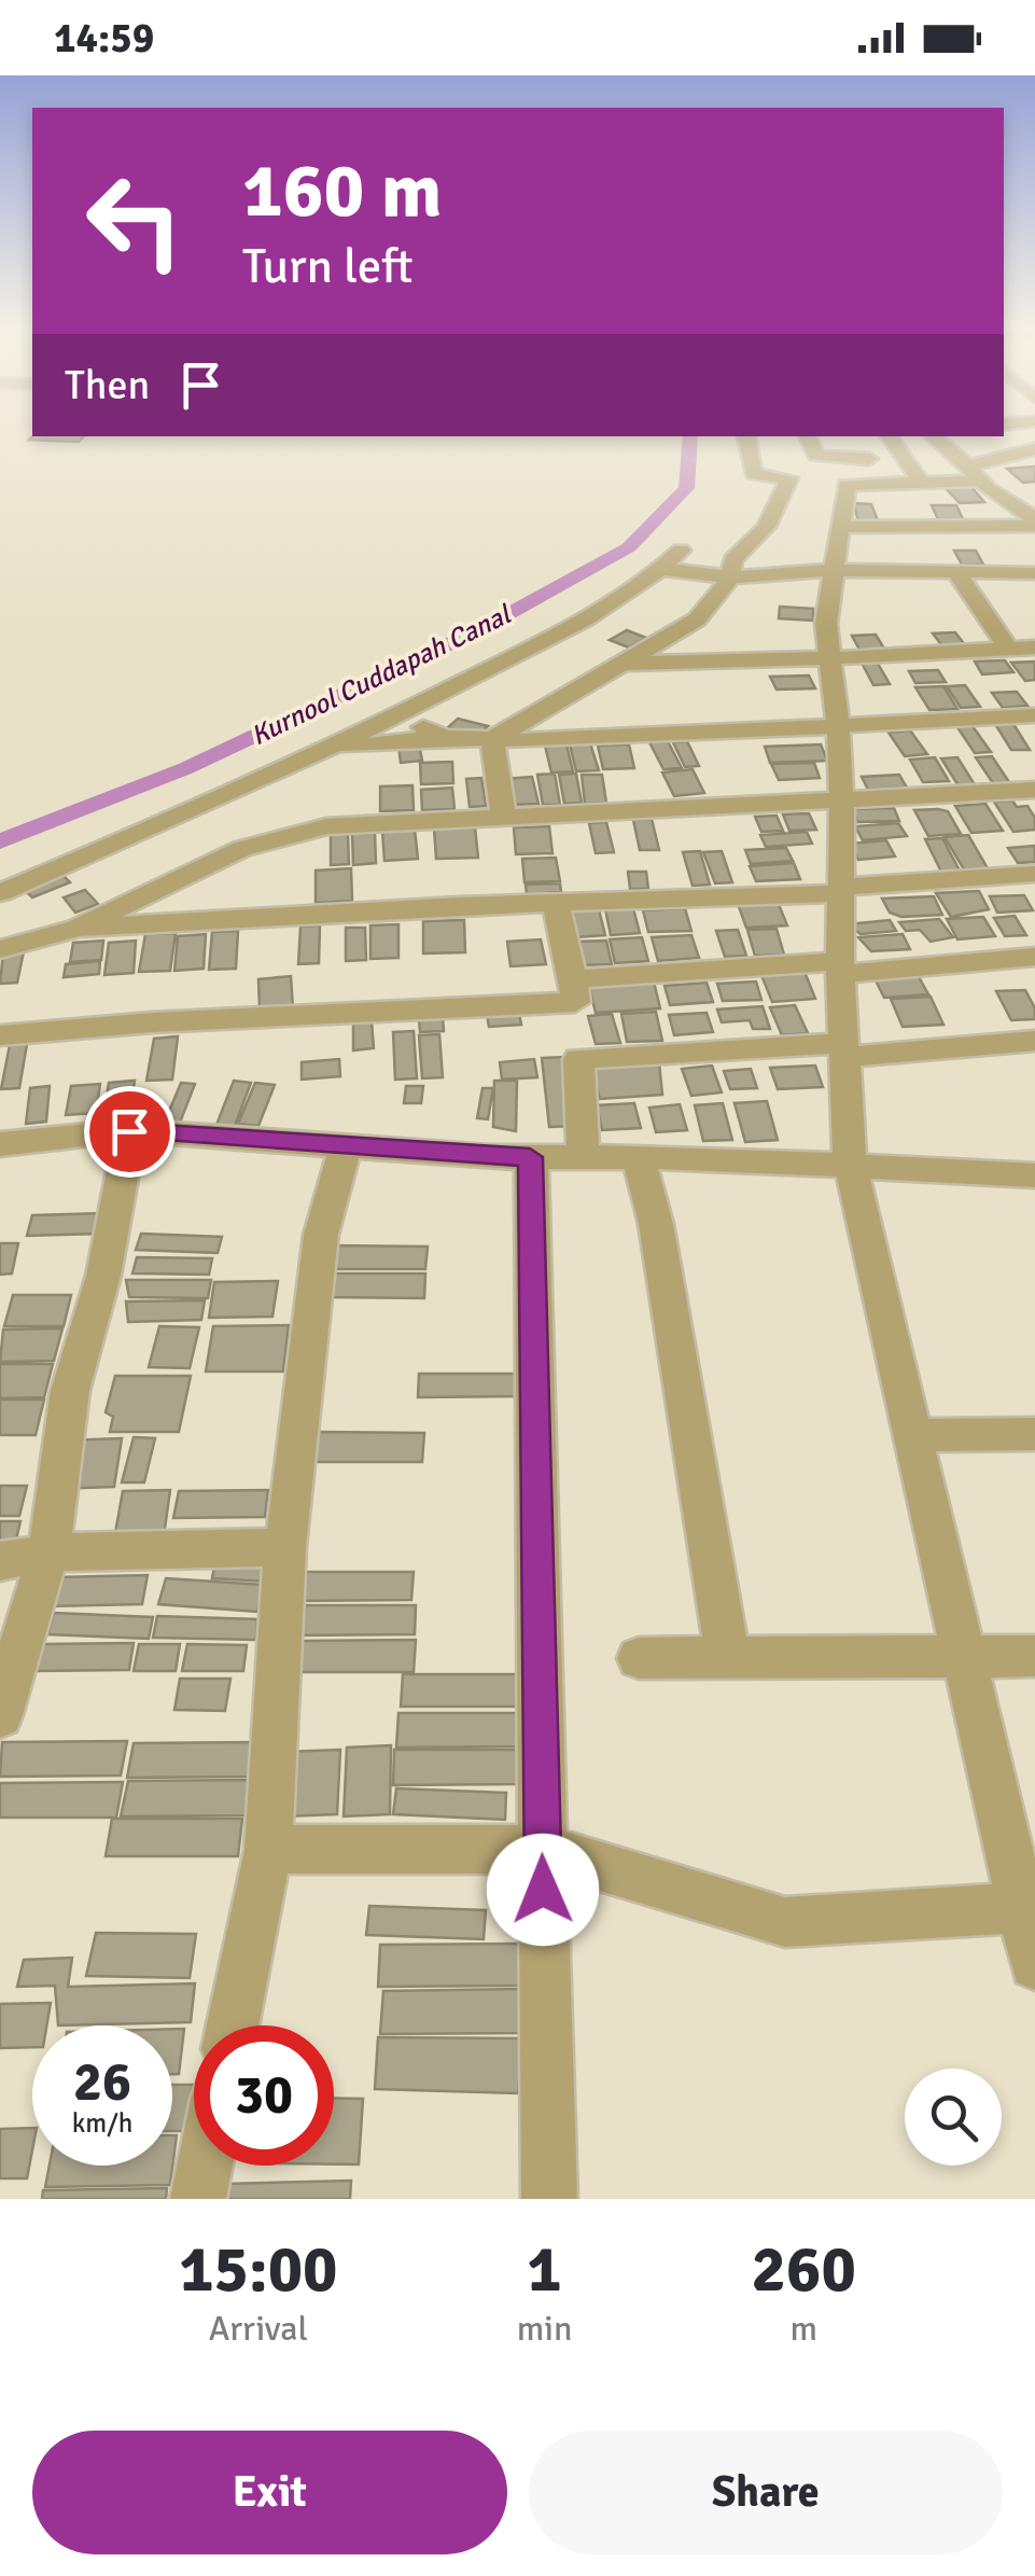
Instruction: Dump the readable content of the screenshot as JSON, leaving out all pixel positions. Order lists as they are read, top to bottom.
{
  "water": ["Kurnool Cuddapah Canal"],
  "page": {
    "status": "14:59",
    "turn": ["160 m", "Turn left"],
    "then": "Then",
    "speed": "26 km/h",
    "limit": "30",
    "eta": [
      "15:00",
      "Arrival",
      "1",
      "min",
      "260",
      "m"
    ],
    "buttons": ["Exit", "Share"]
  }
}
